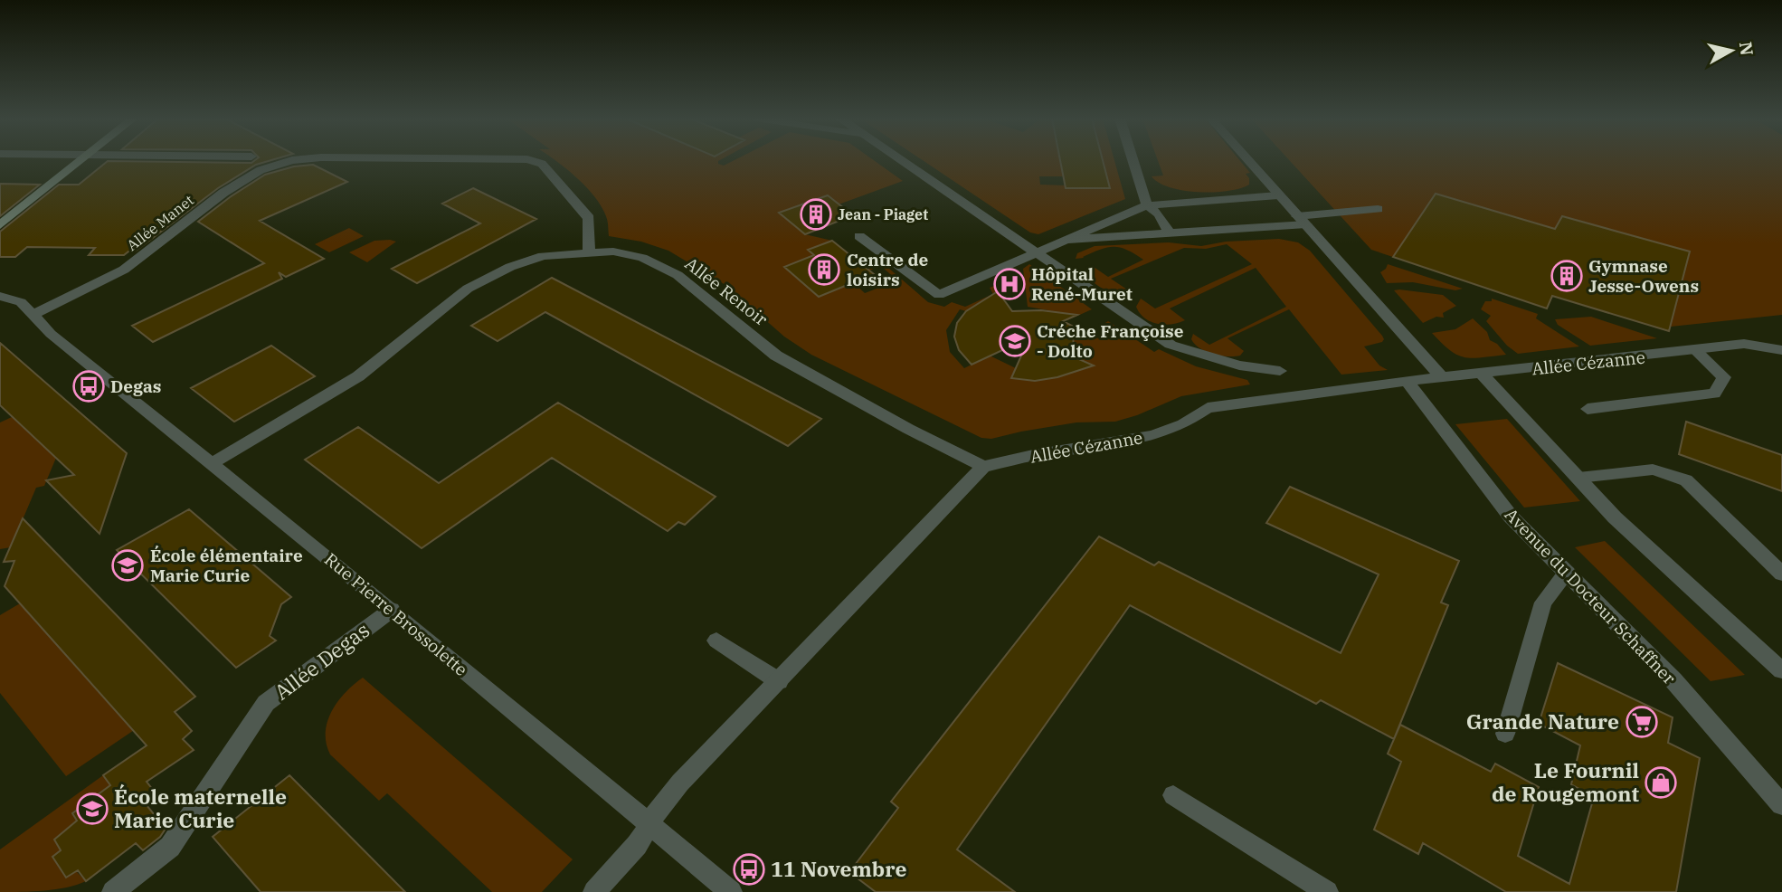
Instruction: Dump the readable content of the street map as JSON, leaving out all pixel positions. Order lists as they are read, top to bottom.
{
  "streets": {
    "street": [
      "Allée Manet",
      "Allée Renoir",
      "Allée Cézanne",
      "Avenue du Docteur Schaffner",
      "Rue Pierre Brossolette",
      "Allée Degas"
    ]
  },
  "crossings": [
    ["Allée Manet", "Allée Renoir"],
    ["Allée Manet", "Rue Pierre Brossolette"],
    ["Allée Renoir", "Allée Cézanne"],
    ["Allée Renoir", "Rue Pierre Brossolette"],
    ["Allée Cézanne", "Avenue du Docteur Schaffner"],
    ["Rue Pierre Brossolette", "Allée Degas"]
  ],
  "places": {
    "building": ["Jean - Piaget", "Centre de loisirs", "Gymnase Jesse-Owens"],
    "hospital": ["Hôpital René-Muret"],
    "school or university": ["Créche Françoise - Dolto", "École élémentaire Marie Curie", "École maternelle Marie Curie"],
    "bus stop": ["Degas", "11 Novembre"],
    "supermarket": ["Grande Nature"],
    "shop": ["Le Fournil de Rougemont"]
  },
  "north": "right"
}
